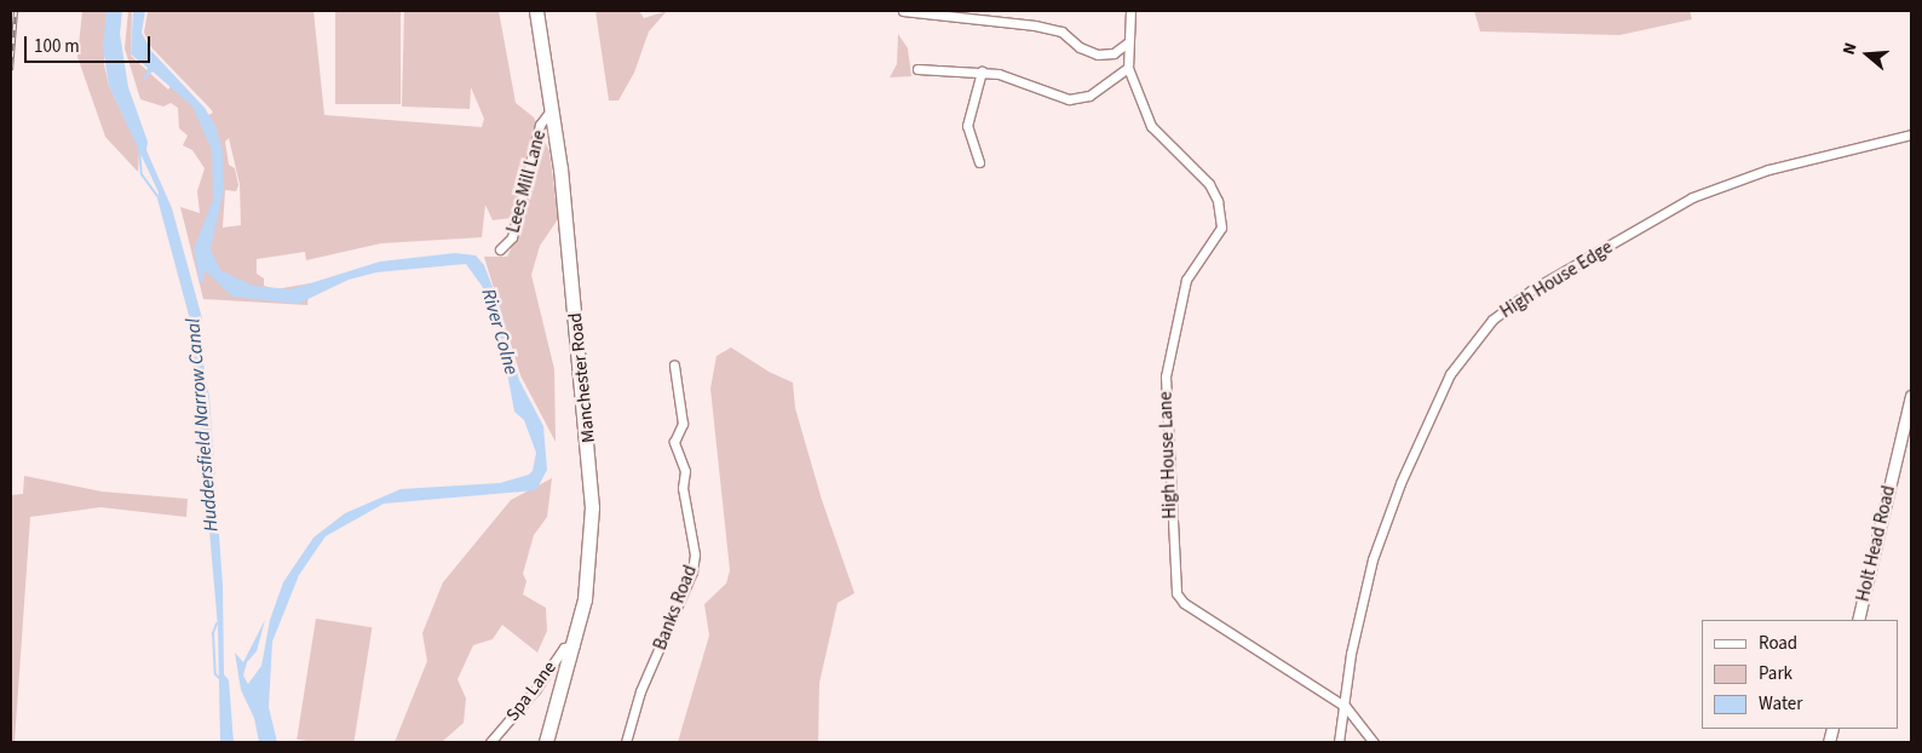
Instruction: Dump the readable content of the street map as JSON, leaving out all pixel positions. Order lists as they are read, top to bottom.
{
  "streets": {
    "main road": ["Manchester Road"],
    "street": [
      "Lees Mill Lane",
      "High House Edge",
      "High House Lane",
      "Holt Head Road",
      "Banks Road",
      "Spa Lane"
    ]
  },
  "crossings": [
    ["Lees Mill Lane", "Manchester Road"],
    ["High House Edge", "High House Lane"],
    ["Manchester Road", "Spa Lane"]
  ],
  "water": ["River Colne", "Huddersfield Narrow Canal"],
  "legend": ["Road", "Park", "Water"],
  "scale_bar": "100 m",
  "north": "left"
}
